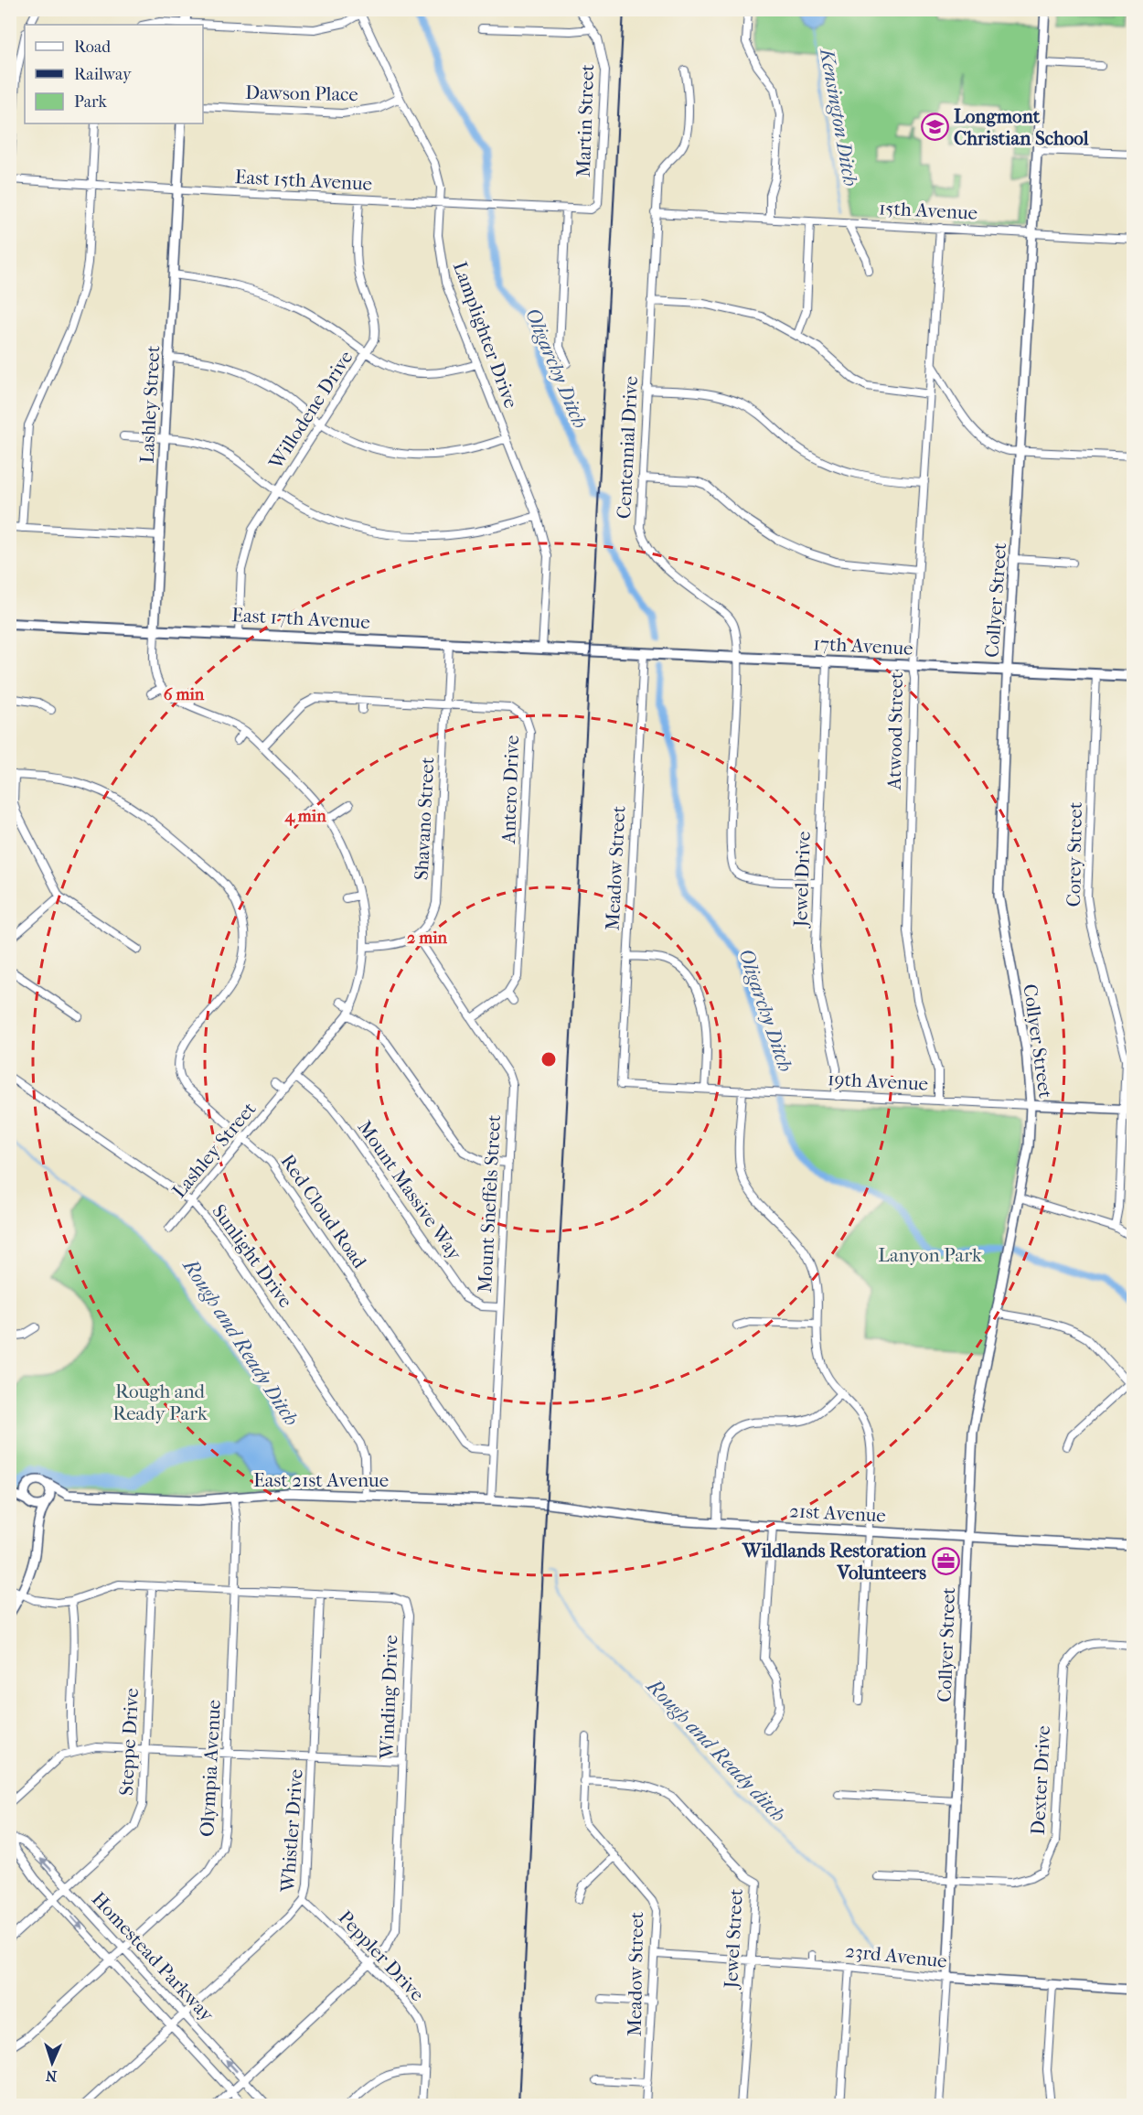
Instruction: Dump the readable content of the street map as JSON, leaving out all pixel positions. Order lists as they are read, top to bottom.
{
  "streets": {
    "main road": ["East 17th Avenue", "17th Avenue"],
    "street": [
      "Dawson Place",
      "Martin Street",
      "East 15th Avenue",
      "15th Avenue",
      "Lamplighter Drive",
      "Lashley Street",
      "Willodene Drive",
      "Centennial Drive",
      "Collyer Street",
      "Atwood Street",
      "Antero Drive",
      "Shavano Street",
      "Corey Street",
      "Meadow Street",
      "Jewel Drive",
      "19th Avenue",
      "Mount Massive Way",
      "Mount Sneffels Street",
      "Red Cloud Road",
      "Sunlight Drive",
      "East 21st Avenue",
      "21st Avenue",
      "Winding Drive",
      "Steppe Drive",
      "Olympia Avenue",
      "Dexter Drive",
      "Whistler Drive",
      "Jewel Street",
      "Peppler Drive",
      "23rd Avenue",
      "Homestead Parkway"
    ]
  },
  "crossings": [
    ["Dawson Place", "Lamplighter Drive"],
    ["Martin Street", "East 15th Avenue"],
    ["East 15th Avenue", "Lamplighter Drive"],
    ["East 15th Avenue", "Lashley Street"],
    ["East 15th Avenue", "Willodene Drive"],
    ["15th Avenue", "Centennial Drive"],
    ["15th Avenue", "Collyer Street"],
    ["15th Avenue", "Atwood Street"],
    ["Lamplighter Drive", "East 17th Avenue"],
    ["Lashley Street", "East 17th Avenue"],
    ["Lashley Street", "Antero Drive"],
    ["Lashley Street", "Mount Massive Way"],
    ["Lashley Street", "Red Cloud Road"],
    ["Lashley Street", "Sunlight Drive"],
    ["Willodene Drive", "East 17th Avenue"],
    ["Centennial Drive", "17th Avenue"],
    ["Centennial Drive", "Jewel Drive"],
    ["Collyer Street", "17th Avenue"],
    ["Collyer Street", "19th Avenue"],
    ["Collyer Street", "21st Avenue"],
    ["Collyer Street", "Dexter Drive"],
    ["Collyer Street", "23rd Avenue"],
    ["East 17th Avenue", "17th Avenue"],
    ["East 17th Avenue", "Shavano Street"],
    ["17th Avenue", "Atwood Street"],
    ["17th Avenue", "Corey Street"],
    ["17th Avenue", "Meadow Street"],
    ["17th Avenue", "Jewel Drive"],
    ["Atwood Street", "19th Avenue"],
    ["Antero Drive", "Shavano Street"],
    ["Shavano Street", "Mount Sneffels Street"],
    ["Corey Street", "19th Avenue"],
    ["Meadow Street", "19th Avenue"],
    ["Meadow Street", "Jewel Street"],
    ["Meadow Street", "23rd Avenue"],
    ["Jewel Drive", "19th Avenue"],
    ["Mount Massive Way", "Mount Sneffels Street"],
    ["Mount Sneffels Street", "Red Cloud Road"],
    ["Mount Sneffels Street", "East 21st Avenue"],
    ["Sunlight Drive", "East 21st Avenue"],
    ["East 21st Avenue", "21st Avenue"],
    ["East 21st Avenue", "Olympia Avenue"],
    ["Winding Drive", "Steppe Drive"],
    ["Winding Drive", "Olympia Avenue"],
    ["Winding Drive", "Whistler Drive"],
    ["Winding Drive", "Peppler Drive"],
    ["Winding Drive", "Homestead Parkway"],
    ["Steppe Drive", "Homestead Parkway"],
    ["Olympia Avenue", "Homestead Parkway"],
    ["Whistler Drive", "Peppler Drive"],
    ["Whistler Drive", "Homestead Parkway"],
    ["Jewel Street", "23rd Avenue"]
  ],
  "water": [
    "Kensington Ditch",
    "Oligarchy Ditch",
    "Rough and Ready Ditch",
    "Rough and Ready ditch"
  ],
  "parks": ["Lanyon Park", "Rough and Ready Park"],
  "places": {
    "school or university": ["Longmont Christian School"],
    "office": ["Wildlands Restoration Volunteers"]
  },
  "legend": ["Road", "Railway", "Park"],
  "north": "bottom",
  "rings": ["6 min", "4 min", "2 min"]
}
